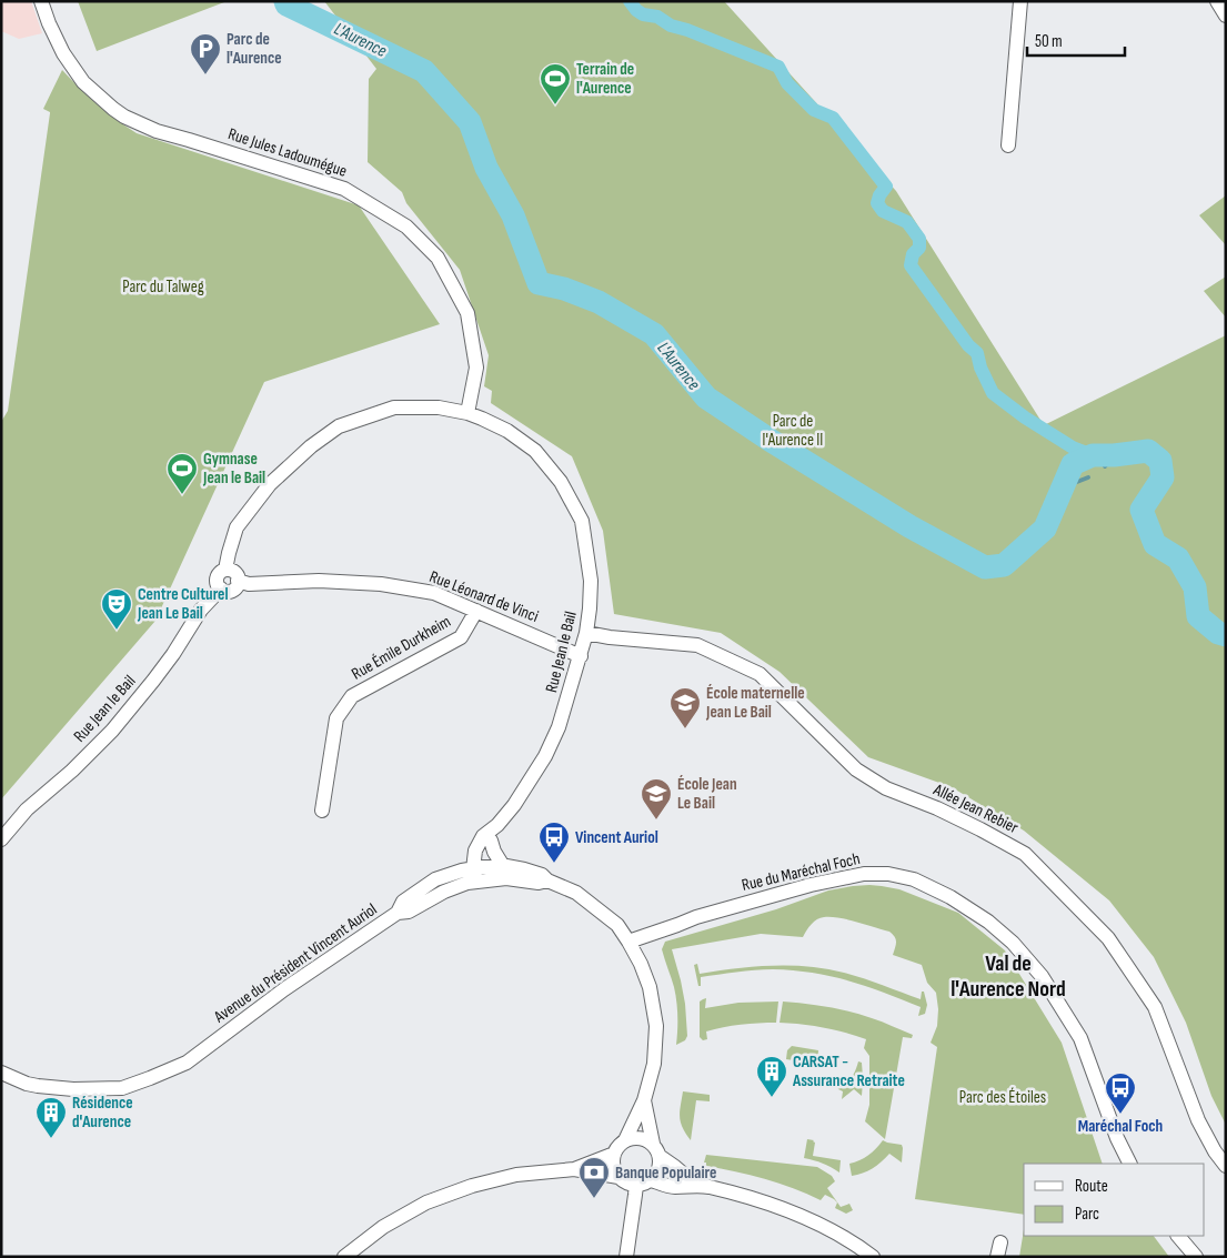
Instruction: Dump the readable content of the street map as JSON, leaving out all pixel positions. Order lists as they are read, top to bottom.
{
  "streets": {
    "street": [
      "Rue Jules Ladoumégue",
      "Rue Léonard de Vinci",
      "Rue Émile Durkheim",
      "Rue Jean le Bail",
      "Allée Jean Rebier",
      "Rue du Maréchal Foch",
      "Avenue du Président Vincent Auriol"
    ]
  },
  "crossings": [
    ["Rue Jules Ladoumégue", "Rue Jean le Bail"],
    ["Rue Léonard de Vinci", "Rue Émile Durkheim"],
    ["Rue Léonard de Vinci", "Rue Jean le Bail"],
    ["Rue Jean le Bail", "Allée Jean Rebier"],
    ["Rue Jean le Bail", "Avenue du Président Vincent Auriol"]
  ],
  "districts": ["Val de l'Aurence Nord"],
  "water": ["L'Aurence"],
  "parks": ["Parc du Talweg", "Parc de l'Aurence II", "Parc des Étoiles"],
  "places": {
    "parking": ["Parc de l'Aurence"],
    "sports": ["Terrain de l'Aurence", "Gymnase Jean le Bail"],
    "theatre": ["Centre Culturel Jean Le Bail"],
    "school or university": ["École maternelle Jean Le Bail", "École Jean Le Bail"],
    "bus stop": ["Vincent Auriol", "Maréchal Foch"],
    "building": ["CARSAT - Assurance Retraite", "Résidence d'Aurence"],
    "bank": ["Banque Populaire"]
  },
  "legend": ["Route", "Parc"],
  "scale_bar": "50 m"
}
